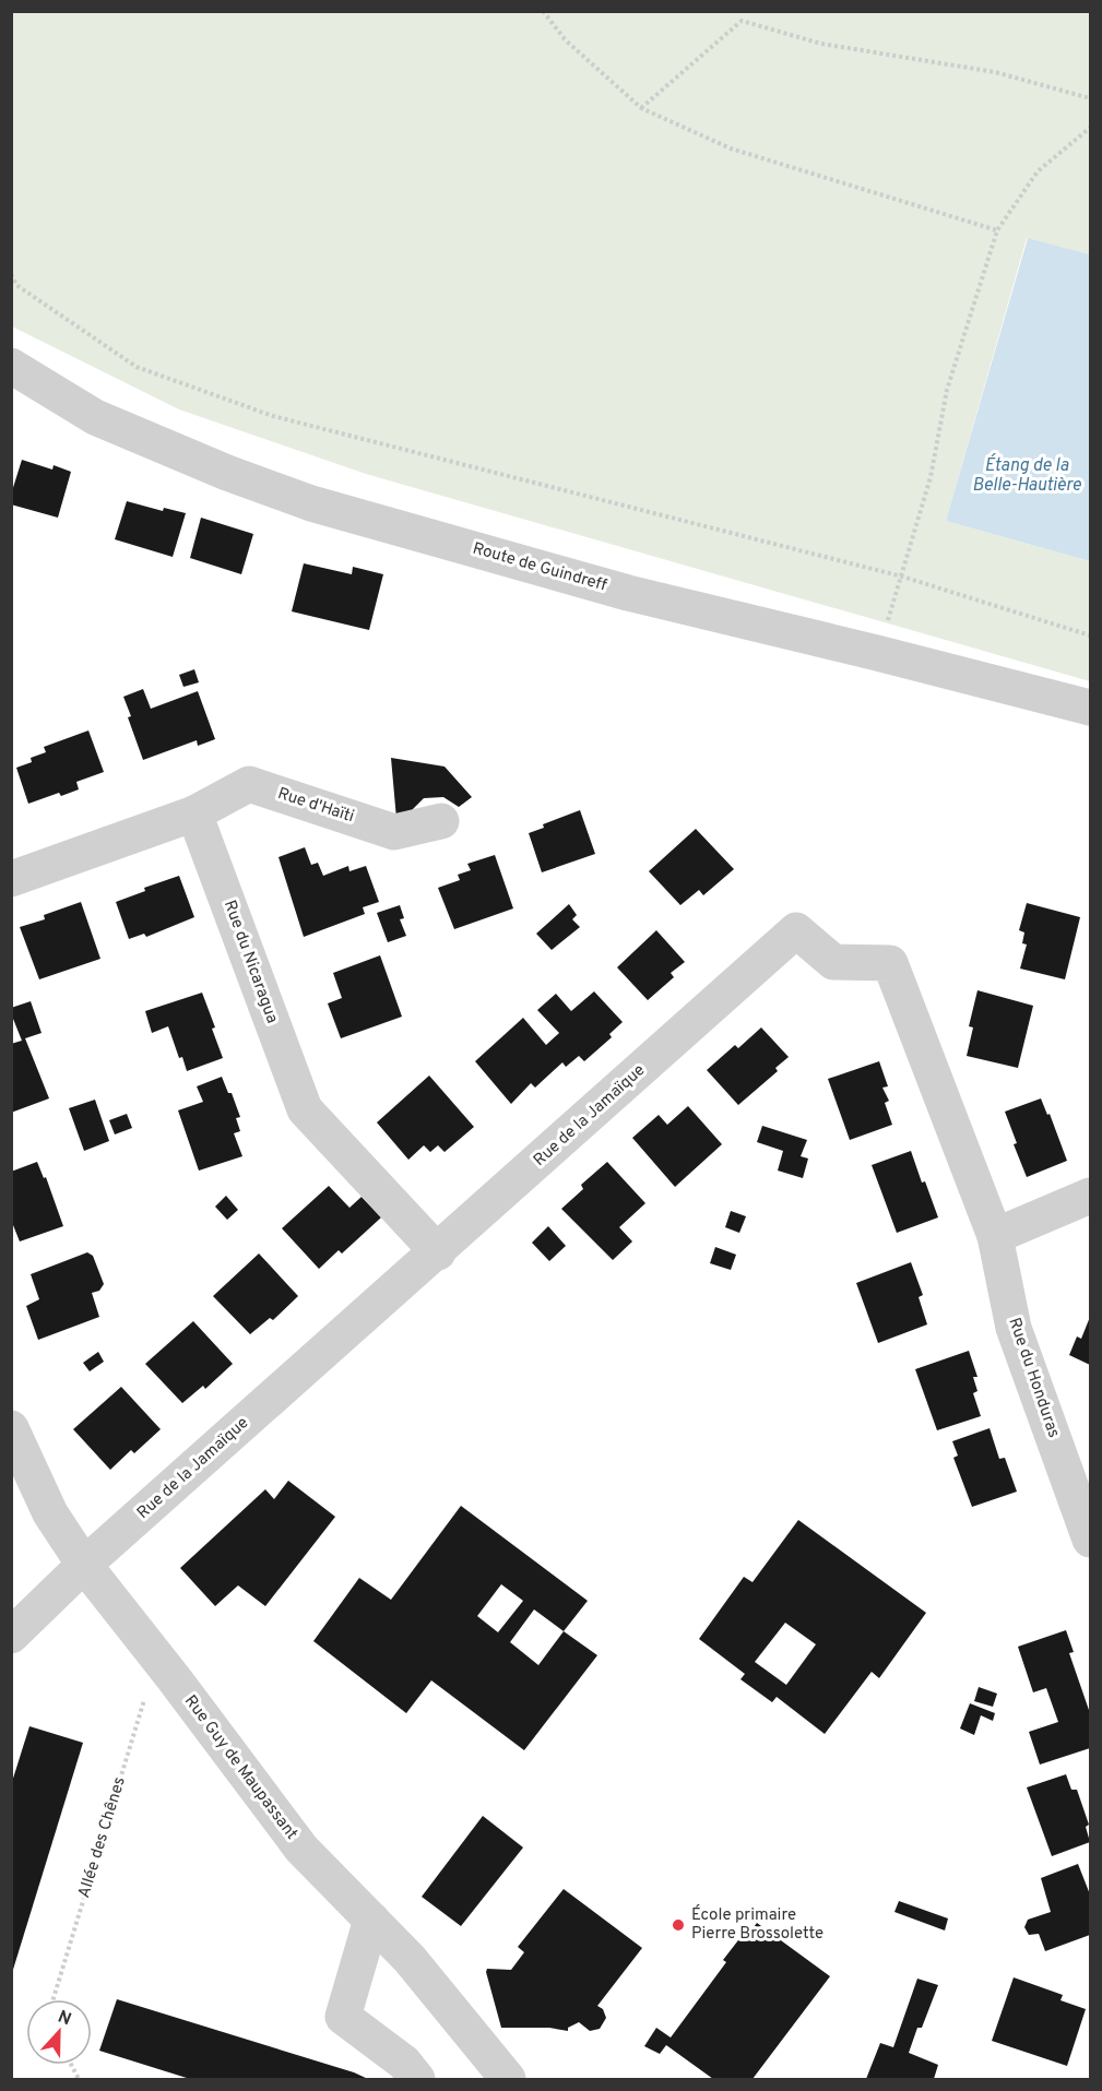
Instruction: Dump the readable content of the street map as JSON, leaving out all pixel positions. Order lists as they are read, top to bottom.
{
  "streets": {
    "street": [
      "Route de Guindreff",
      "Rue d'Haïti",
      "Rue du Nicaragua",
      "Rue de la Jamaïque",
      "Rue du Honduras",
      "Rue Guy de Maupassant"
    ],
    "path": ["Allée des Chênes"]
  },
  "crossings": [
    ["Rue d'Haïti", "Rue du Nicaragua"],
    ["Rue du Nicaragua", "Rue de la Jamaïque"],
    ["Rue de la Jamaïque", "Rue du Honduras"],
    ["Rue de la Jamaïque", "Rue Guy de Maupassant"],
    ["Rue Guy de Maupassant", "Allée des Chênes"]
  ],
  "water": ["Étang de la Belle-Hautière"],
  "places": ["École primaire Pierre Brossolette"],
  "north": "top"
}
